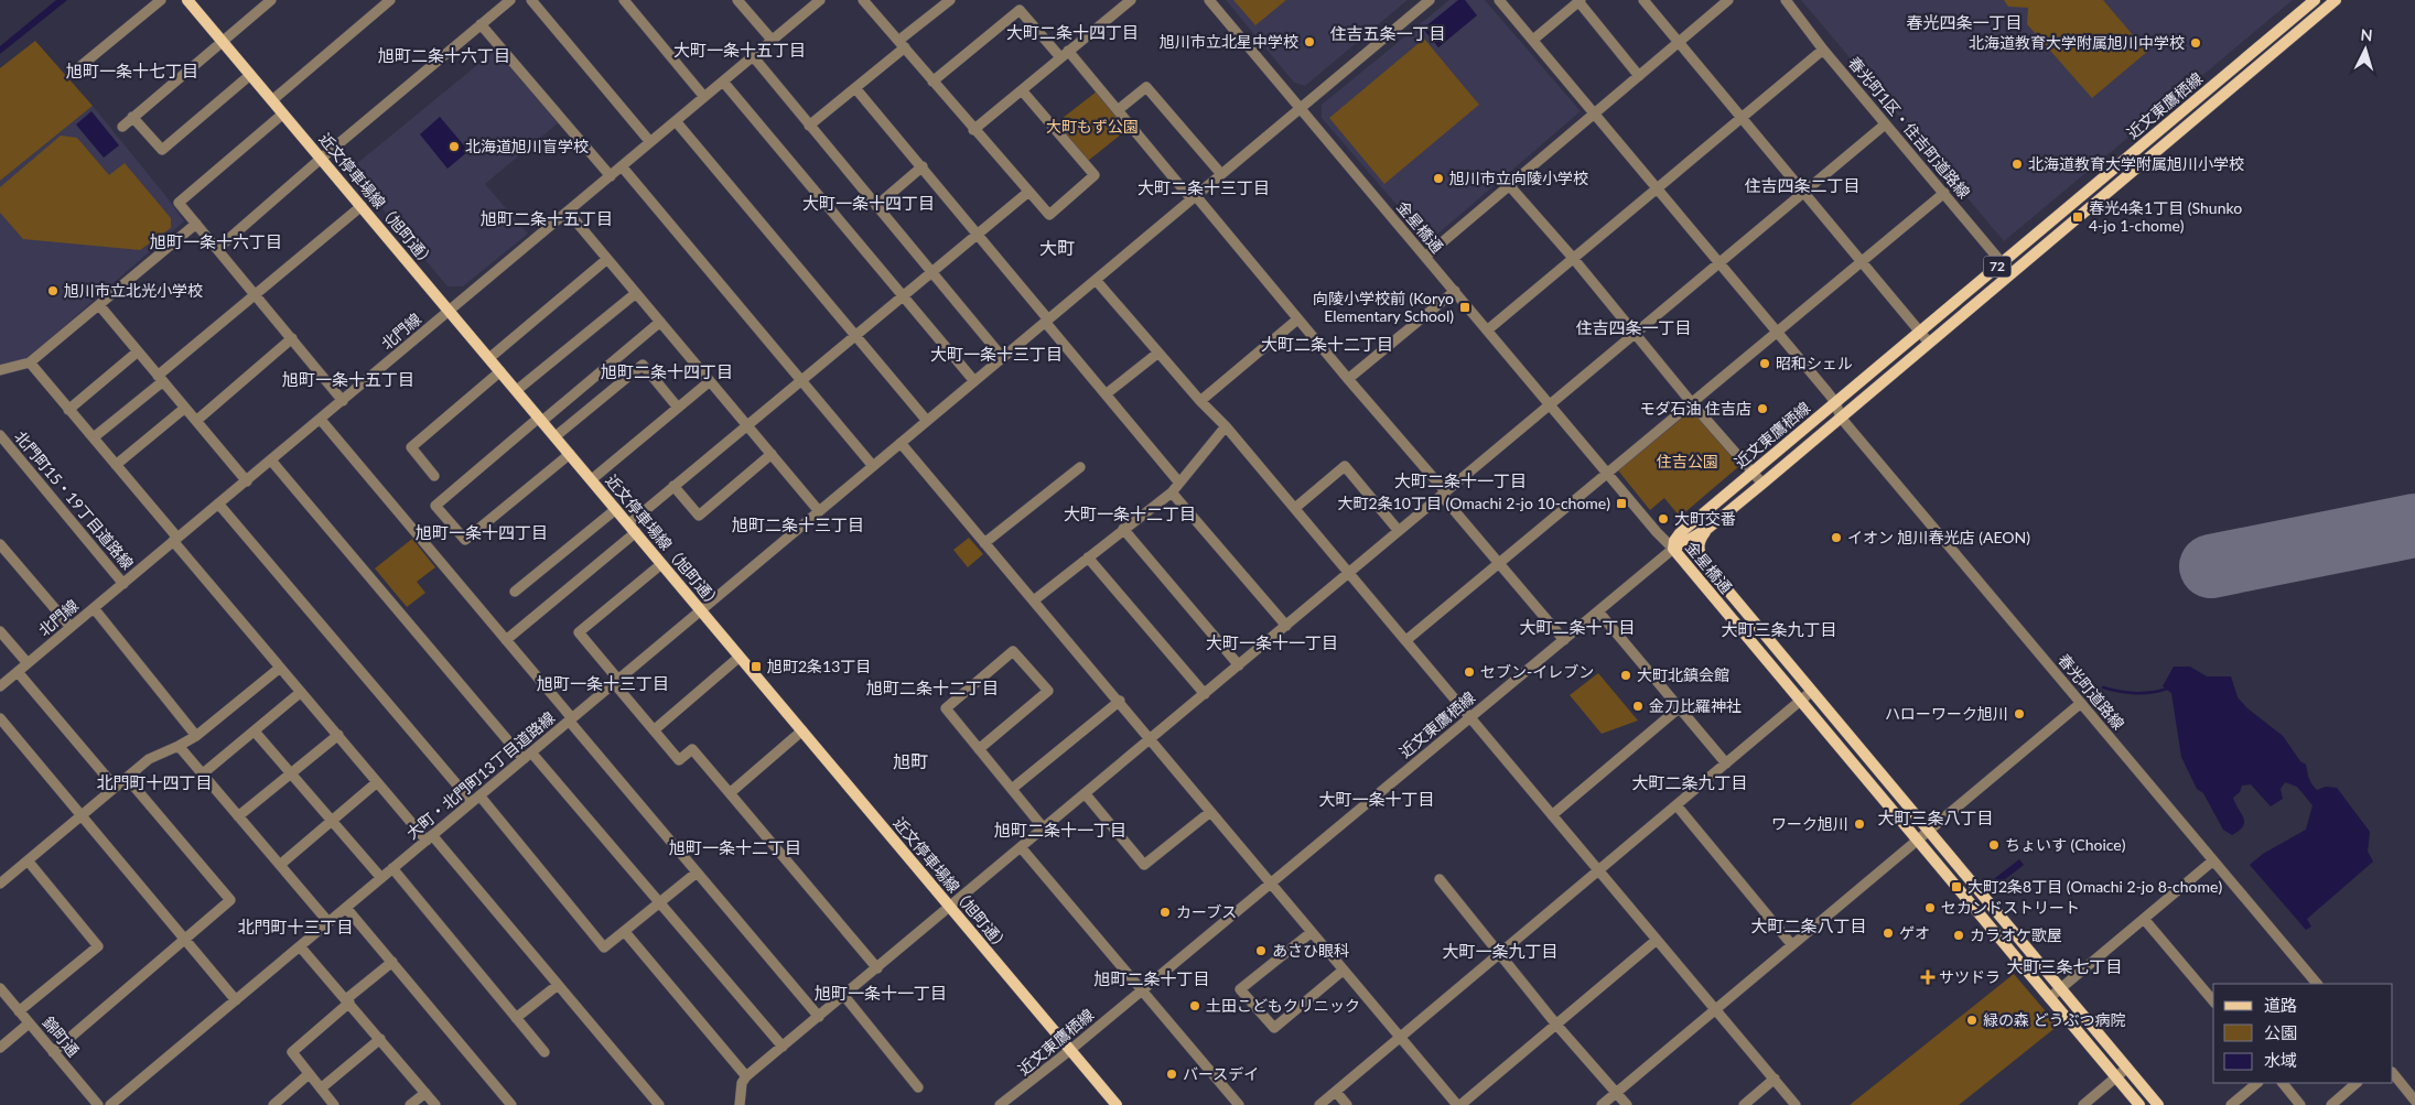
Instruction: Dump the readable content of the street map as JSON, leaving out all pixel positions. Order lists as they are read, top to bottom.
{
  "streets": {
    "main road": [
      "近文東鷹栖線",
      "近文停車場線（旭町通）",
      "金星橋通",
      "72"
    ],
    "street": [
      "春光町1区・住吉町道路線",
      "北門線",
      "北門町15・19丁目道路線",
      "春光町道路線",
      "大町・北門町13丁目道路線",
      "錦町通"
    ]
  },
  "crossings": [
    ["近文東鷹栖線", "春光町1区・住吉町道路線"],
    ["近文東鷹栖線", "近文停車場線（旭町通）"],
    ["近文東鷹栖線", "金星橋通"],
    ["近文東鷹栖線", "72"],
    ["近文東鷹栖線", "春光町道路線"],
    ["近文停車場線（旭町通）", "北門線"],
    ["近文停車場線（旭町通）", "大町・北門町13丁目道路線"],
    ["金星橋通", "72"],
    ["金星橋通", "大町・北門町13丁目道路線"],
    ["北門線", "北門町15・19丁目道路線"]
  ],
  "districts": [
    "春光四条一丁目",
    "大町二条十四丁目",
    "住吉五条一丁目",
    "大町一条十五丁目",
    "旭町二条十六丁目",
    "旭町一条十七丁目",
    "住吉四条二丁目",
    "大町二条十三丁目",
    "大町一条十四丁目",
    "旭町二条十五丁目",
    "旭町一条十六丁目",
    "大町",
    "住吉四条一丁目",
    "大町二条十二丁目",
    "大町一条十三丁目",
    "旭町二条十四丁目",
    "旭町一条十五丁目",
    "大町二条十一丁目",
    "大町一条十二丁目",
    "旭町二条十三丁目",
    "旭町一条十四丁目",
    "大町二条十丁目",
    "大町三条九丁目",
    "大町一条十一丁目",
    "旭町一条十三丁目",
    "旭町二条十二丁目",
    "旭町",
    "北門町十四丁目",
    "大町二条九丁目",
    "大町一条十丁目",
    "大町三条八丁目",
    "旭町二条十一丁目",
    "旭町一条十二丁目",
    "大町二条八丁目",
    "北門町十三丁目",
    "大町一条九丁目",
    "大町三条七丁目",
    "旭町二条十丁目",
    "旭町一条十一丁目"
  ],
  "parks": ["大町もず公園", "住吉公園"],
  "places": {
    "other": [
      "旭川市立北星中学校",
      "北海道教育大学附属旭川中学校",
      "北海道旭川盲学校",
      "北海道教育大学附属旭川小学校",
      "旭川市立向陵小学校",
      "旭川市立北光小学校",
      "昭和シェル",
      "モダ石油 住吉店",
      "大町交番",
      "イオン 旭川春光店 (AEON)",
      "セブン-イレブン",
      "大町北鎮会館",
      "金刀比羅神社",
      "ハローワーク旭川",
      "ワーク旭川",
      "ちょいす (Choice)",
      "セカンドストリート",
      "カーブス",
      "ゲオ",
      "カラオケ歌屋",
      "あさひ眼科",
      "土田こどもクリニック",
      "緑の森 どうぶつ病院",
      "バースデイ"
    ],
    "transit": [
      "春光4条1丁目 (Shunko 4-jo 1-chome)",
      "向陵小学校前 (Koryo Elementary School)",
      "大町2条10丁目 (Omachi 2-jo 10-chome)",
      "旭町2条13丁目",
      "大町2条8丁目 (Omachi 2-jo 8-chome)"
    ],
    "health": ["サツドラ"]
  },
  "legend": ["道路", "公園", "水域"],
  "north": "top"
}
